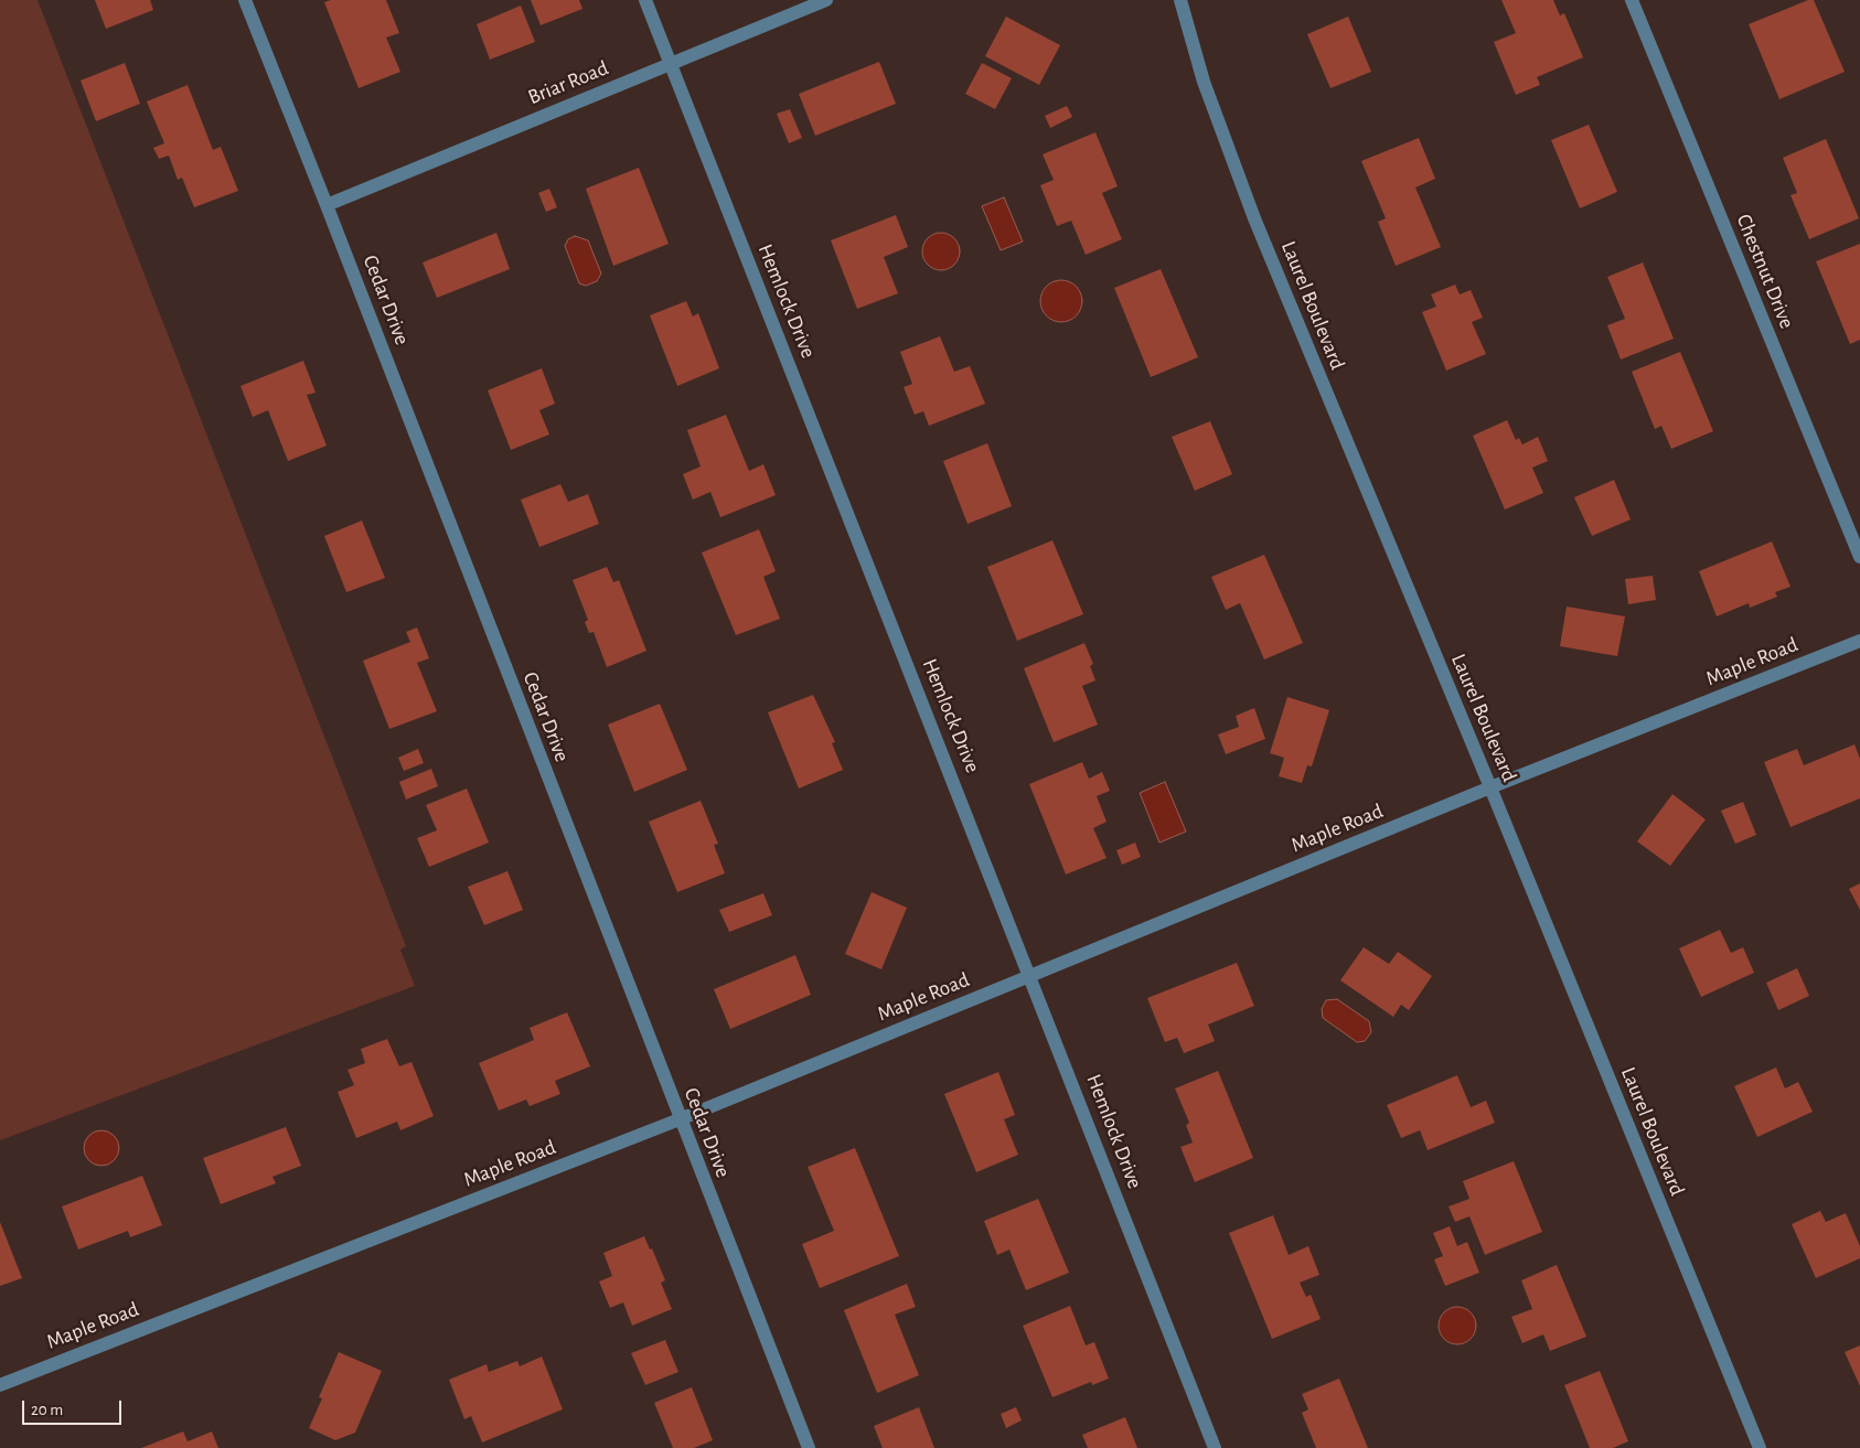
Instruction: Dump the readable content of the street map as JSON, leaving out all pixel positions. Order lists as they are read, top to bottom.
{
  "streets": {
    "street": [
      "Briar Road",
      "Chestnut Drive",
      "Cedar Drive",
      "Hemlock Drive",
      "Laurel Boulevard",
      "Maple Road"
    ]
  },
  "crossings": [
    ["Briar Road", "Cedar Drive"],
    ["Briar Road", "Hemlock Drive"],
    ["Cedar Drive", "Maple Road"],
    ["Hemlock Drive", "Maple Road"],
    ["Laurel Boulevard", "Maple Road"]
  ],
  "scale_bar": "20 m"
}
